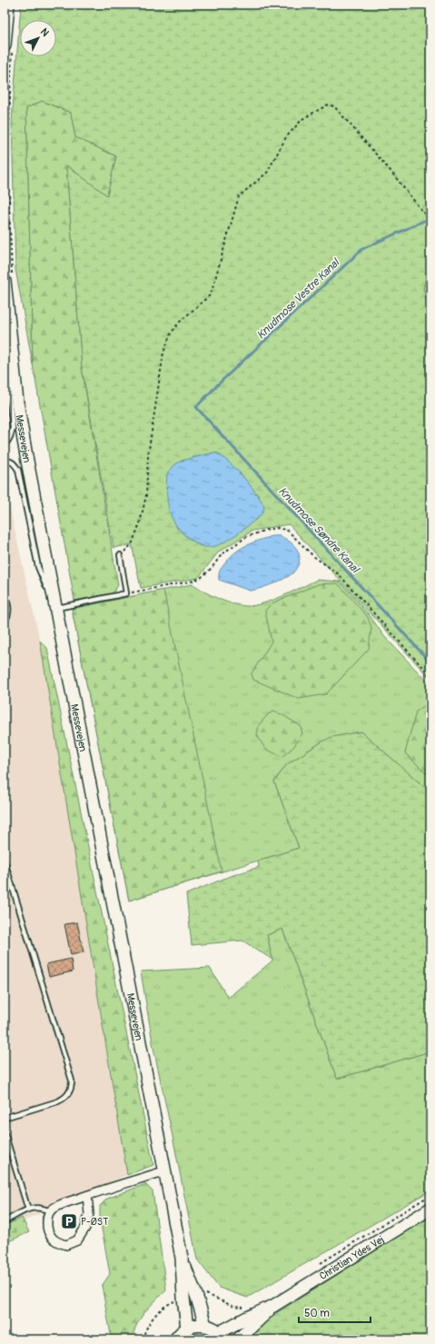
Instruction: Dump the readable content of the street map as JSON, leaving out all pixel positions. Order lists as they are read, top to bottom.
{
  "streets": {
    "main road": ["Messevejen", "Christian Ydes Vej"]
  },
  "water": ["Knudmose Vestre Kanal", "Knudmose Søndre Kanal"],
  "places": {
    "parking": ["P-ØST"]
  },
  "scale_bar": "50 m",
  "north": "top right"
}
